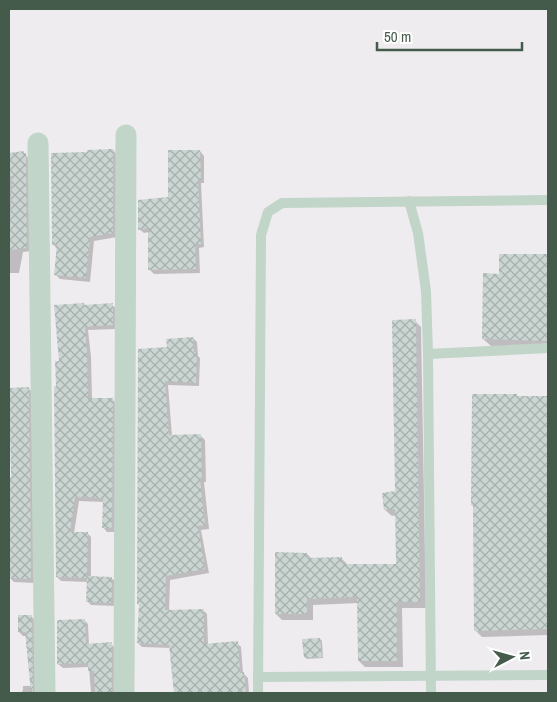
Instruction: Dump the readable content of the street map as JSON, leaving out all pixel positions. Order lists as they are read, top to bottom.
{
  "scale_bar": "50 m",
  "north": "right"
}
